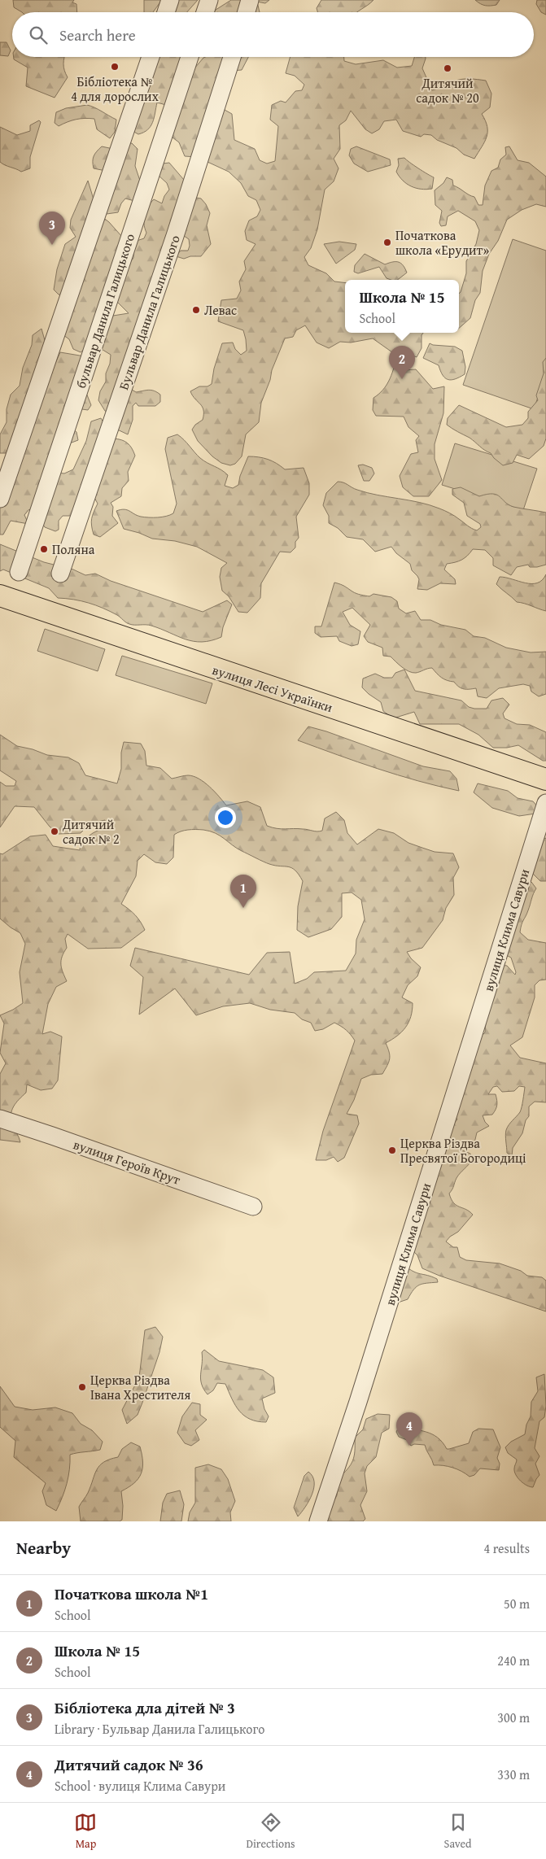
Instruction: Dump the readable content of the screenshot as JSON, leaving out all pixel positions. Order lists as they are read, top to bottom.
{
  "streets": {
    "main road": ["вулиця Лесі Українки"],
    "street": [
      "бульвар Данила Галицького",
      "Бульвар Данила Галицького",
      "вулиця Клима Савури",
      "вулиця Героїв Крут"
    ]
  },
  "places": [
    "Бібліотека № 4 для дорослих",
    "Дитячий садок № 20",
    "Початкова школа «Ерудит»",
    "Левас",
    "Поляна",
    "Дитячий садок № 2",
    "Церква Різдва Пресвятої Богородиці",
    "Церква Різдва Івана Хрестителя"
  ],
  "page": {
    "search": "Search here",
    "pins": [
      "3",
      "2",
      "1",
      "4"
    ],
    "popup": ["Школа № 15", "School"],
    "heading": ["Nearby", "4 results"],
    "list": [
      {
        "mark": "1",
        "name": "Початкова школа №1",
        "note": "School",
        "value": "50 m"
      },
      {
        "mark": "2",
        "name": "Школа № 15",
        "note": "School",
        "value": "240 m"
      },
      {
        "mark": "3",
        "name": "Бібліотека дла дітей № 3",
        "note": "Library · Бульвар Данила Галицького",
        "value": "300 m"
      },
      {
        "mark": "4",
        "name": "Дитячий садок № 36",
        "note": "School · вулиця Клима Савури",
        "value": "330 m"
      }
    ],
    "nav": ["Map", "Directions", "Saved"]
  }
}
